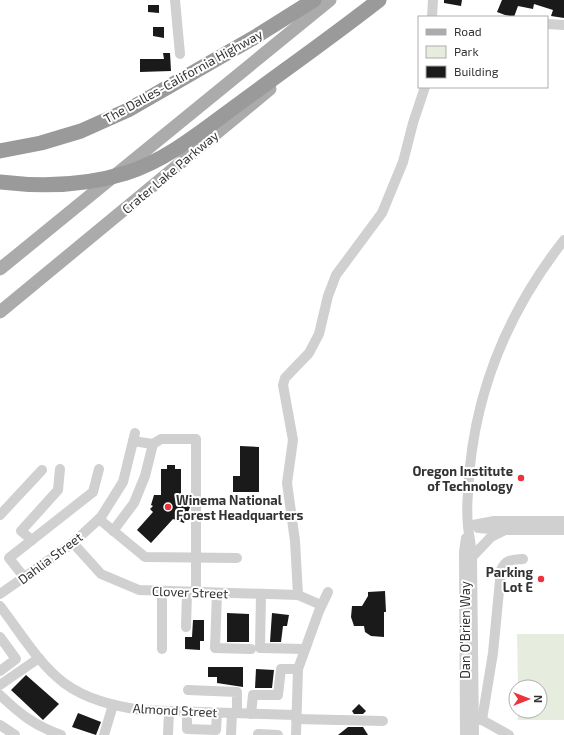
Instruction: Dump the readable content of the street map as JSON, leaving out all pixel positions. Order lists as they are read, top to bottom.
{
  "streets": {
    "highway": ["The Dalles-California Highway"],
    "main road": ["Crater Lake Parkway"],
    "street": [
      "Dahlia Street",
      "Clover Street",
      "Dan O'Brien Way",
      "Almond Street"
    ]
  },
  "crossings": [
    ["Dahlia Street", "Clover Street"]
  ],
  "places": ["Oregon Institute of Technology", "Winema National Forest Headquarters", "Parking Lot E"],
  "legend": ["Road", "Park", "Building"],
  "north": "right"
}
